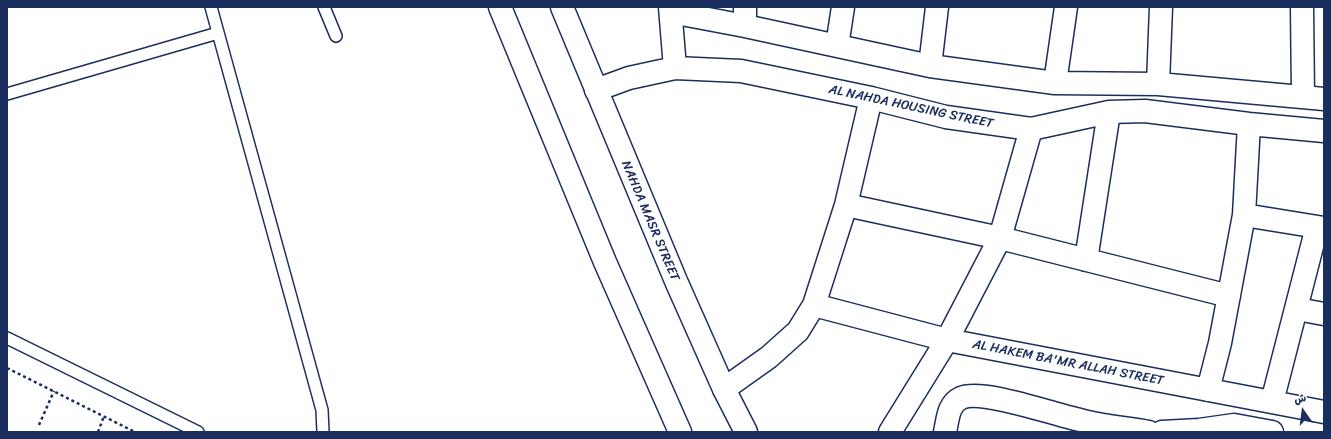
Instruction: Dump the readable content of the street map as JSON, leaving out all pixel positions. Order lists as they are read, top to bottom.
{
  "streets": {
    "street": ["AL NAHDA HOUSING STREET", "NAHDA MASR STREET", "AL HAKEM BA'MR ALLAH STREET"]
  },
  "crossings": [
    ["AL NAHDA HOUSING STREET", "NAHDA MASR STREET"]
  ],
  "north": "top"
}
